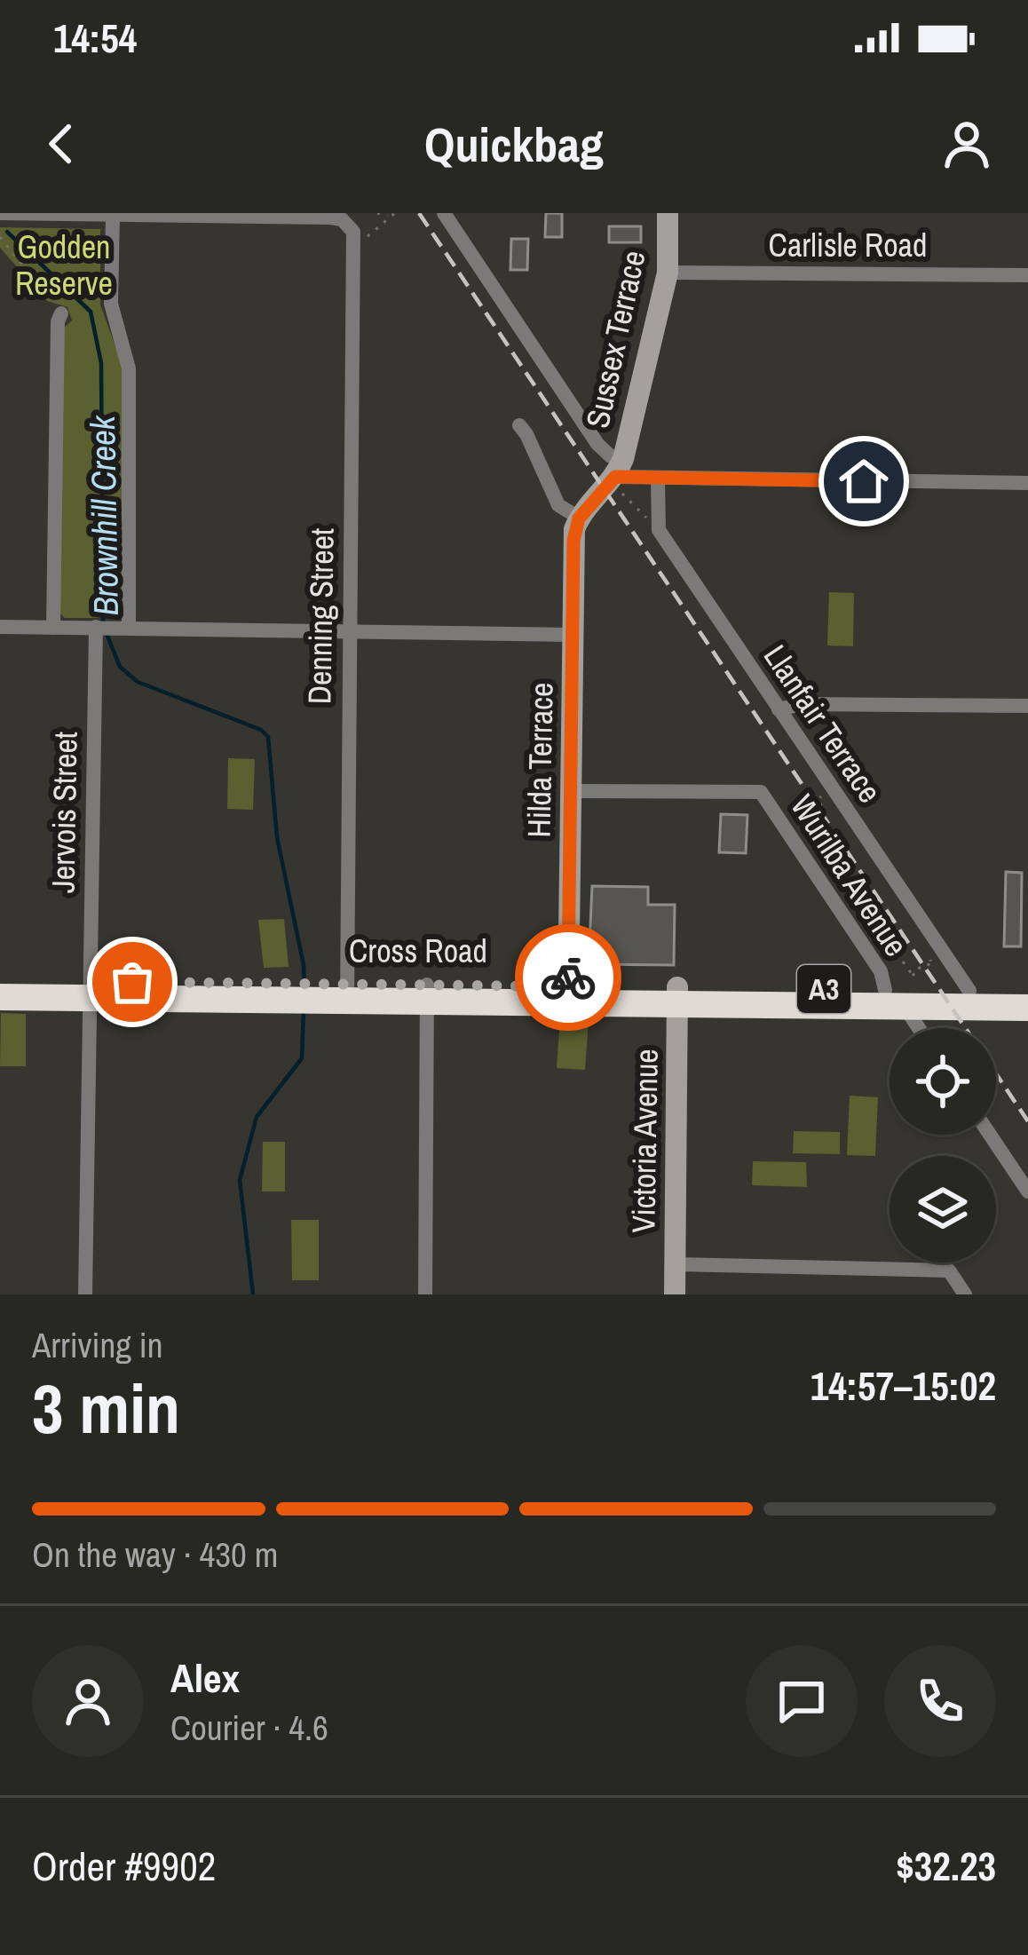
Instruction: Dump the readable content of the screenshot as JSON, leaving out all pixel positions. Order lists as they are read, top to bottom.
{
  "streets": {
    "highway": ["Cross Road", "A3"],
    "street": [
      "Carlisle Road",
      "Sussex Terrace",
      "Denning Street",
      "Llanfair Terrace",
      "Hilda Terrace",
      "Jervois Street",
      "Wurilba Avenue",
      "Victoria Avenue"
    ]
  },
  "crossings": [
    ["Carlisle Road", "Sussex Terrace"],
    ["Denning Street", "Cross Road"],
    ["Llanfair Terrace", "Cross Road"],
    ["Hilda Terrace", "Wurilba Avenue"],
    ["Hilda Terrace", "Cross Road"],
    ["Jervois Street", "Cross Road"],
    ["Wurilba Avenue", "Cross Road"],
    ["Cross Road", "Victoria Avenue"]
  ],
  "water": ["Brownhill Creek"],
  "parks": ["Godden Reserve"],
  "page": {
    "status": "14:54",
    "header": "Quickbag",
    "heading": ["3 min", "Arriving in", "14:57–15:02"],
    "panel": [
      "Alex",
      "Courier · 4.6",
      "Order #9902",
      "$32.23"
    ],
    "bar": "On the way · 430 m"
  }
}
